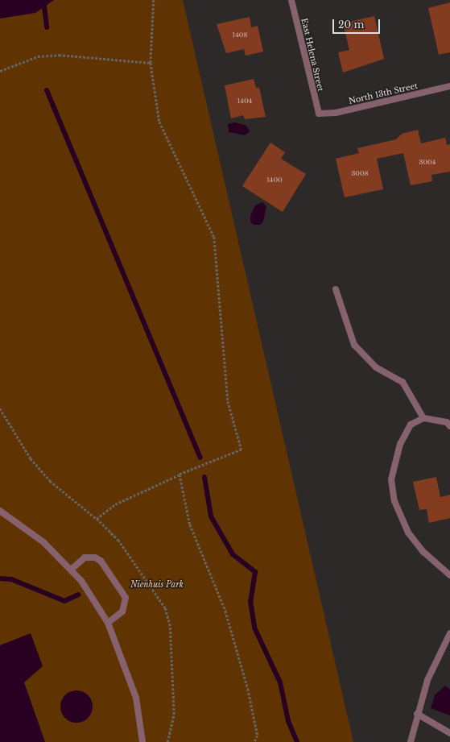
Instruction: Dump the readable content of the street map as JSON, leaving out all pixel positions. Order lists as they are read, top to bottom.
{
  "streets": {
    "street": ["East Helena Street", "North 13th Street"]
  },
  "crossings": [
    ["East Helena Street", "North 13th Street"]
  ],
  "parks": ["Nienhuis Park"],
  "house_numbers": [
    "1408",
    "1404",
    "3004",
    "3008",
    "1400"
  ],
  "scale_bar": "20 m"
}
